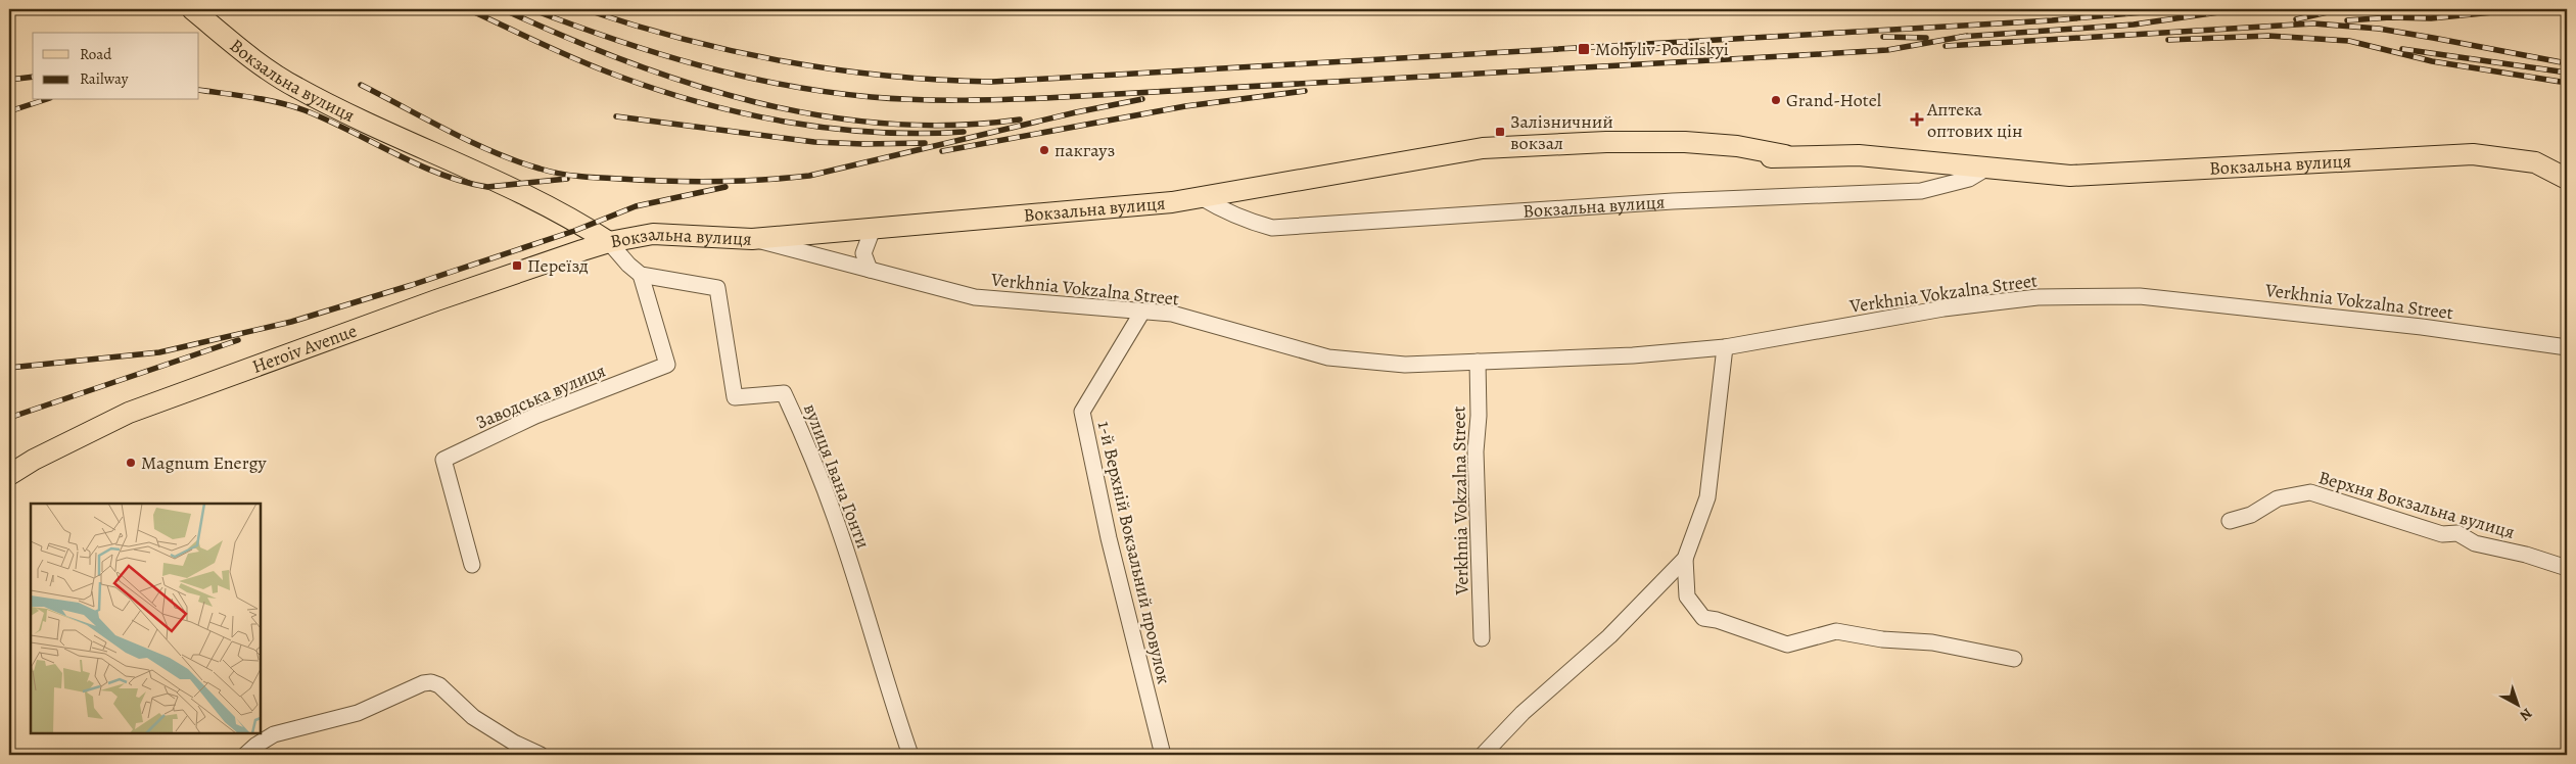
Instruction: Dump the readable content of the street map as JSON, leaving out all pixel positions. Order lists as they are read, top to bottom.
{
  "streets": {
    "main road": ["Вокзальна вулиця", "Heroiv Avenue"],
    "street": [
      "Verkhnia Vokzalna Street",
      "Заводська вулиця",
      "вулиця Івана Гонти",
      "Верхня Вокзальна вулиця",
      "1-й Верхній Вокзальний провулок"
    ]
  },
  "crossings": [
    ["Вокзальна вулиця", "Verkhnia Vokzalna Street"],
    ["Вокзальна вулиця", "Heroiv Avenue"],
    ["Verkhnia Vokzalna Street", "1-й Верхній Вокзальний провулок"],
    ["Заводська вулиця", "вулиця Івана Гонти"]
  ],
  "places": {
    "transit": ["Mohyliv-Podilskyi", "Залізничний вокзал", "Переїзд"],
    "other": ["Grand-Hotel", "пакгауз", "Magnum Energy"],
    "health": ["Аптека оптових цін"]
  },
  "legend": ["Road", "Railway"],
  "north": "bottom right"
}
